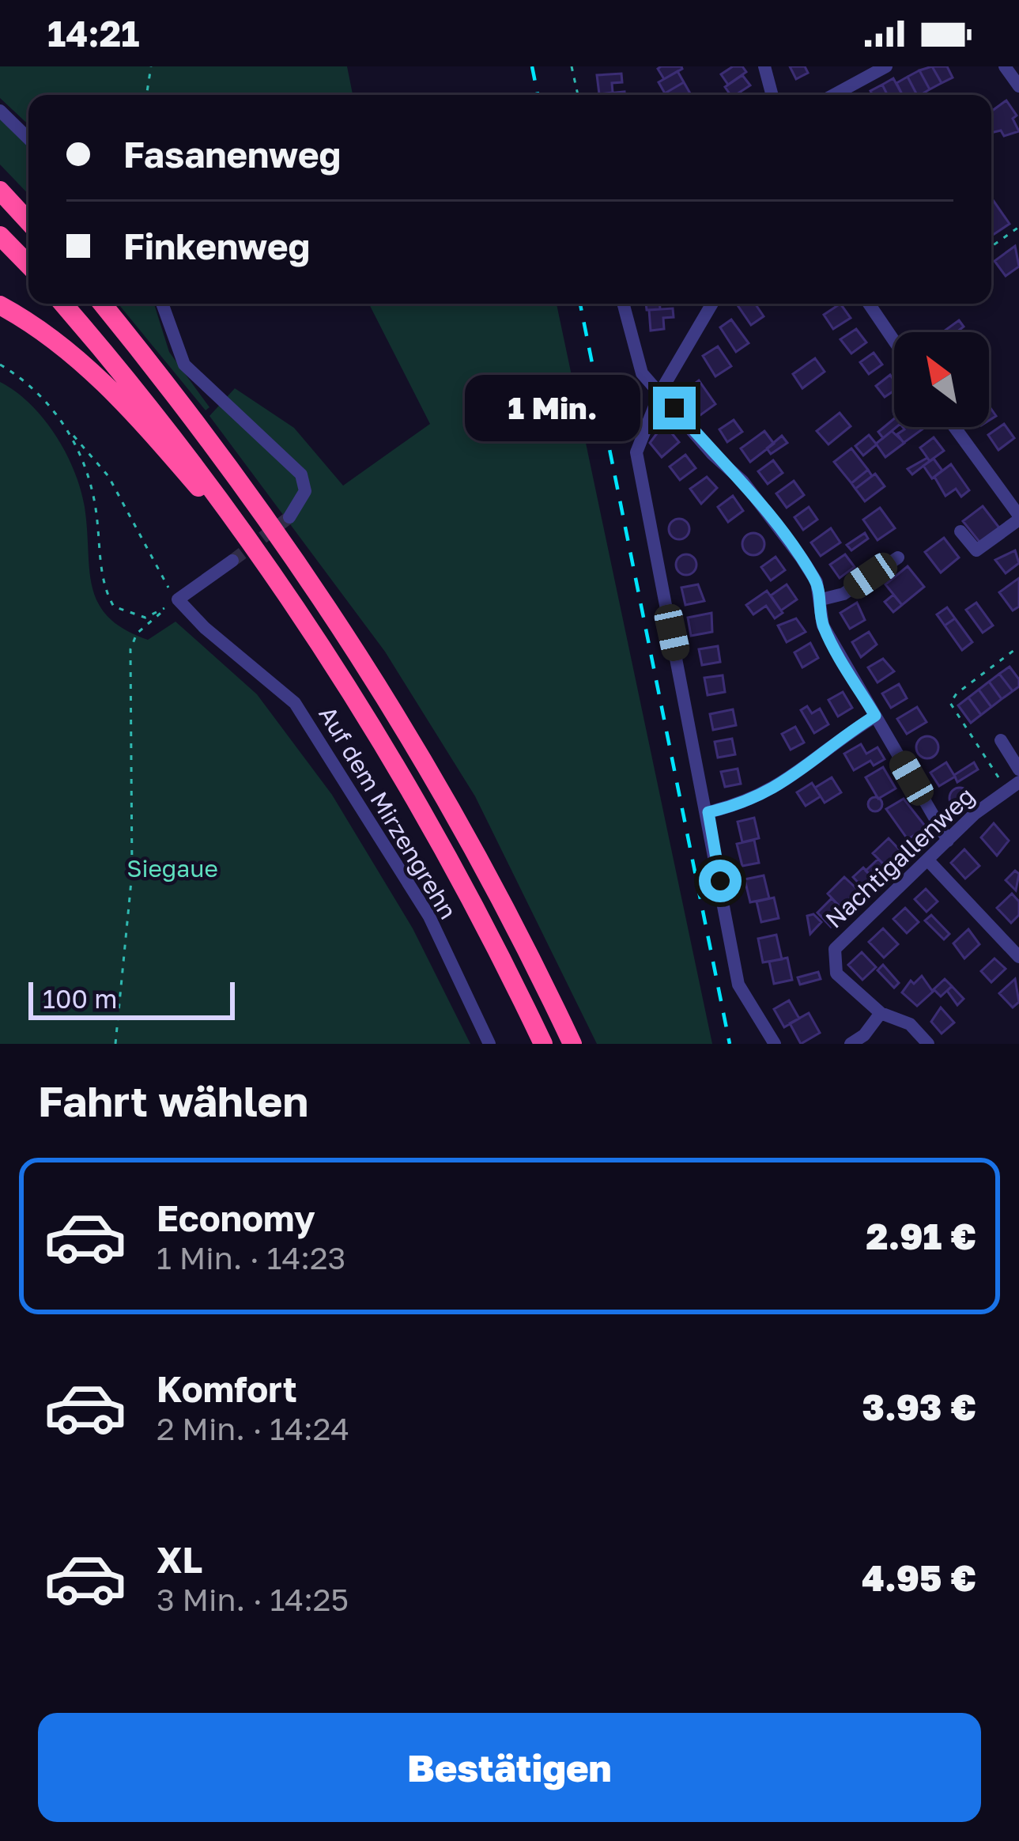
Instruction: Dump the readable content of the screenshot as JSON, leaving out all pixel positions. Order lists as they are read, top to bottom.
{
  "streets": {
    "street": ["Auf dem Mirzengrehn", "Nachtigallenweg"]
  },
  "parks": ["Siegaue"],
  "scale_bar": "100 m",
  "north": "top left",
  "page": {
    "status": "14:21",
    "banner": ["Fasanenweg", "Finkenweg"],
    "bubble": "1 Min.",
    "scale": "100 m",
    "heading": "Fahrt wählen",
    "list": [
      {
        "name": "Economy",
        "note": "1 Min. · 14:23",
        "value": "2.91 €"
      },
      {
        "name": "Komfort",
        "note": "2 Min. · 14:24",
        "value": "3.93 €"
      },
      {
        "name": "XL",
        "note": "3 Min. · 14:25",
        "value": "4.95 €"
      }
    ],
    "buttons": "Bestätigen"
  }
}
